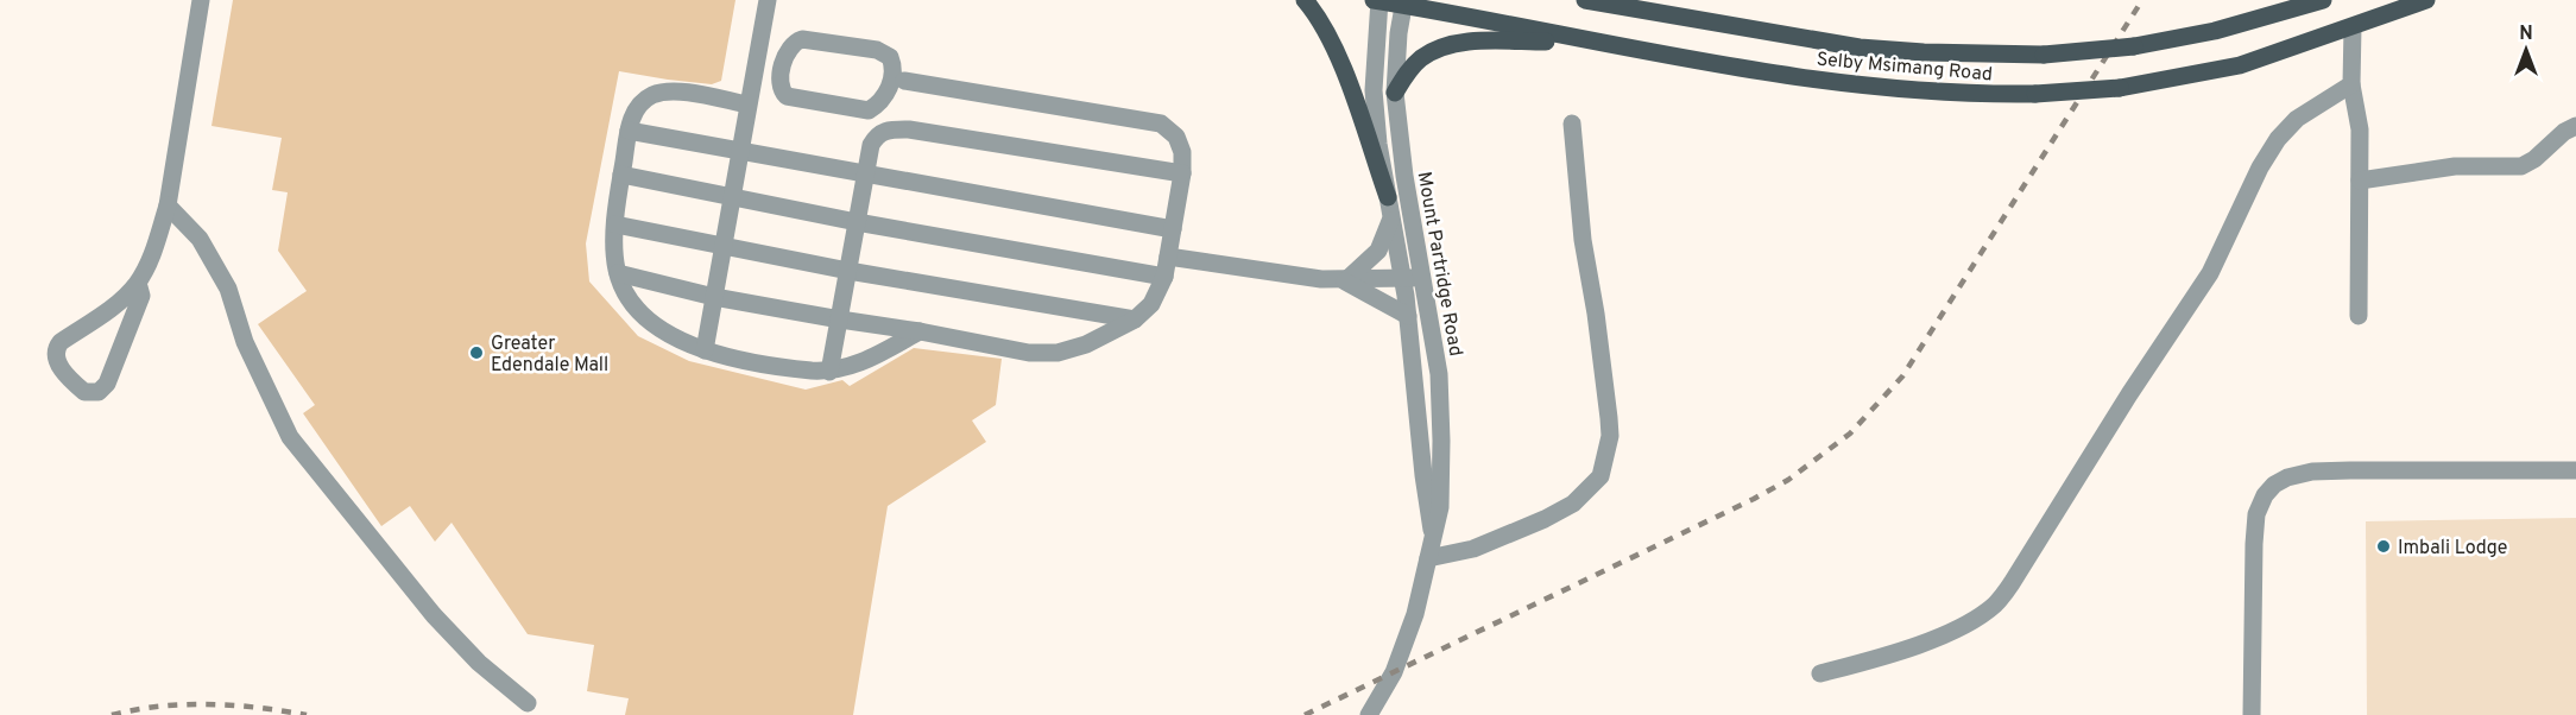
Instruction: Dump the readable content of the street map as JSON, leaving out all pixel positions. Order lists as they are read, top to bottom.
{
  "streets": {
    "main road": ["Selby Msimang Road"],
    "street": ["Mount Partridge Road"]
  },
  "crossings": [
    ["Selby Msimang Road", "Mount Partridge Road"]
  ],
  "places": ["Greater Edendale Mall", "Imbali Lodge"],
  "north": "top"
}
